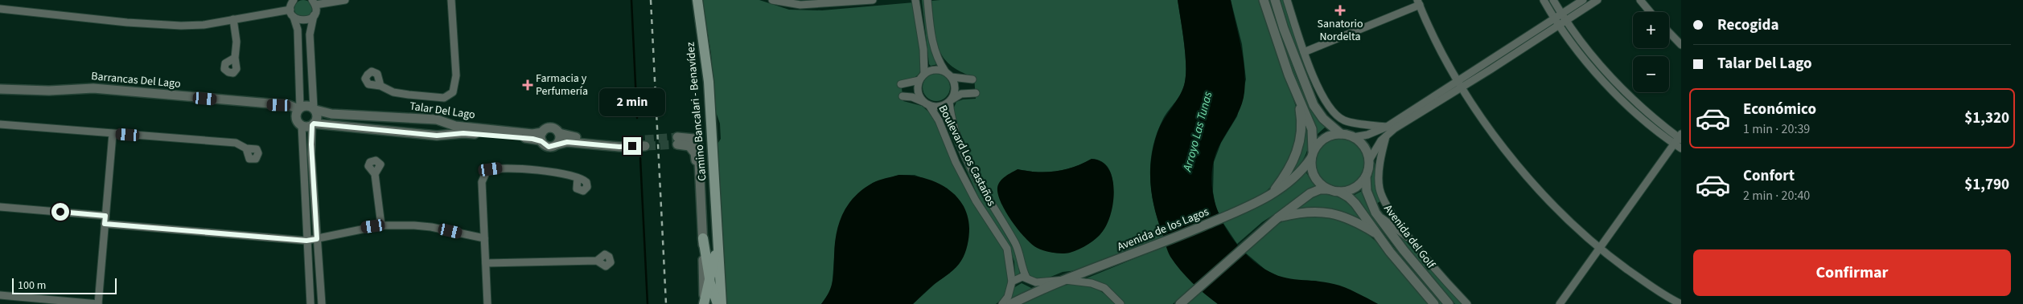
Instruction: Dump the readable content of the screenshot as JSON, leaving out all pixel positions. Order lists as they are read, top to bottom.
{
  "streets": {
    "main road": ["Camino Bancalari - Benavídez"],
    "street": [
      "Barrancas Del Lago",
      "Talar Del Lago",
      "Boulevard Los Castaños",
      "Avenida de los Lagos",
      "Avenida del Golf"
    ]
  },
  "crossings": [
    ["Barrancas Del Lago", "Talar Del Lago"],
    ["Avenida de los Lagos", "Avenida del Golf"]
  ],
  "water": ["Arroyo Las Tunas"],
  "places": {
    "health": ["Sanatorio Nordelta", "Farmacia y Perfumería"]
  },
  "scale_bar": "100 m",
  "page": {
    "banner": ["Recogida", "Talar Del Lago"],
    "map_buttons": ["+", "−"],
    "bubble": "2 min",
    "list": [
      {
        "name": "Económico",
        "note": "1 min · 20:39",
        "value": "$1,320"
      },
      {
        "name": "Confort",
        "note": "2 min · 20:40",
        "value": "$1,790"
      }
    ],
    "buttons": "Confirmar",
    "scale": "100 m"
  }
}
